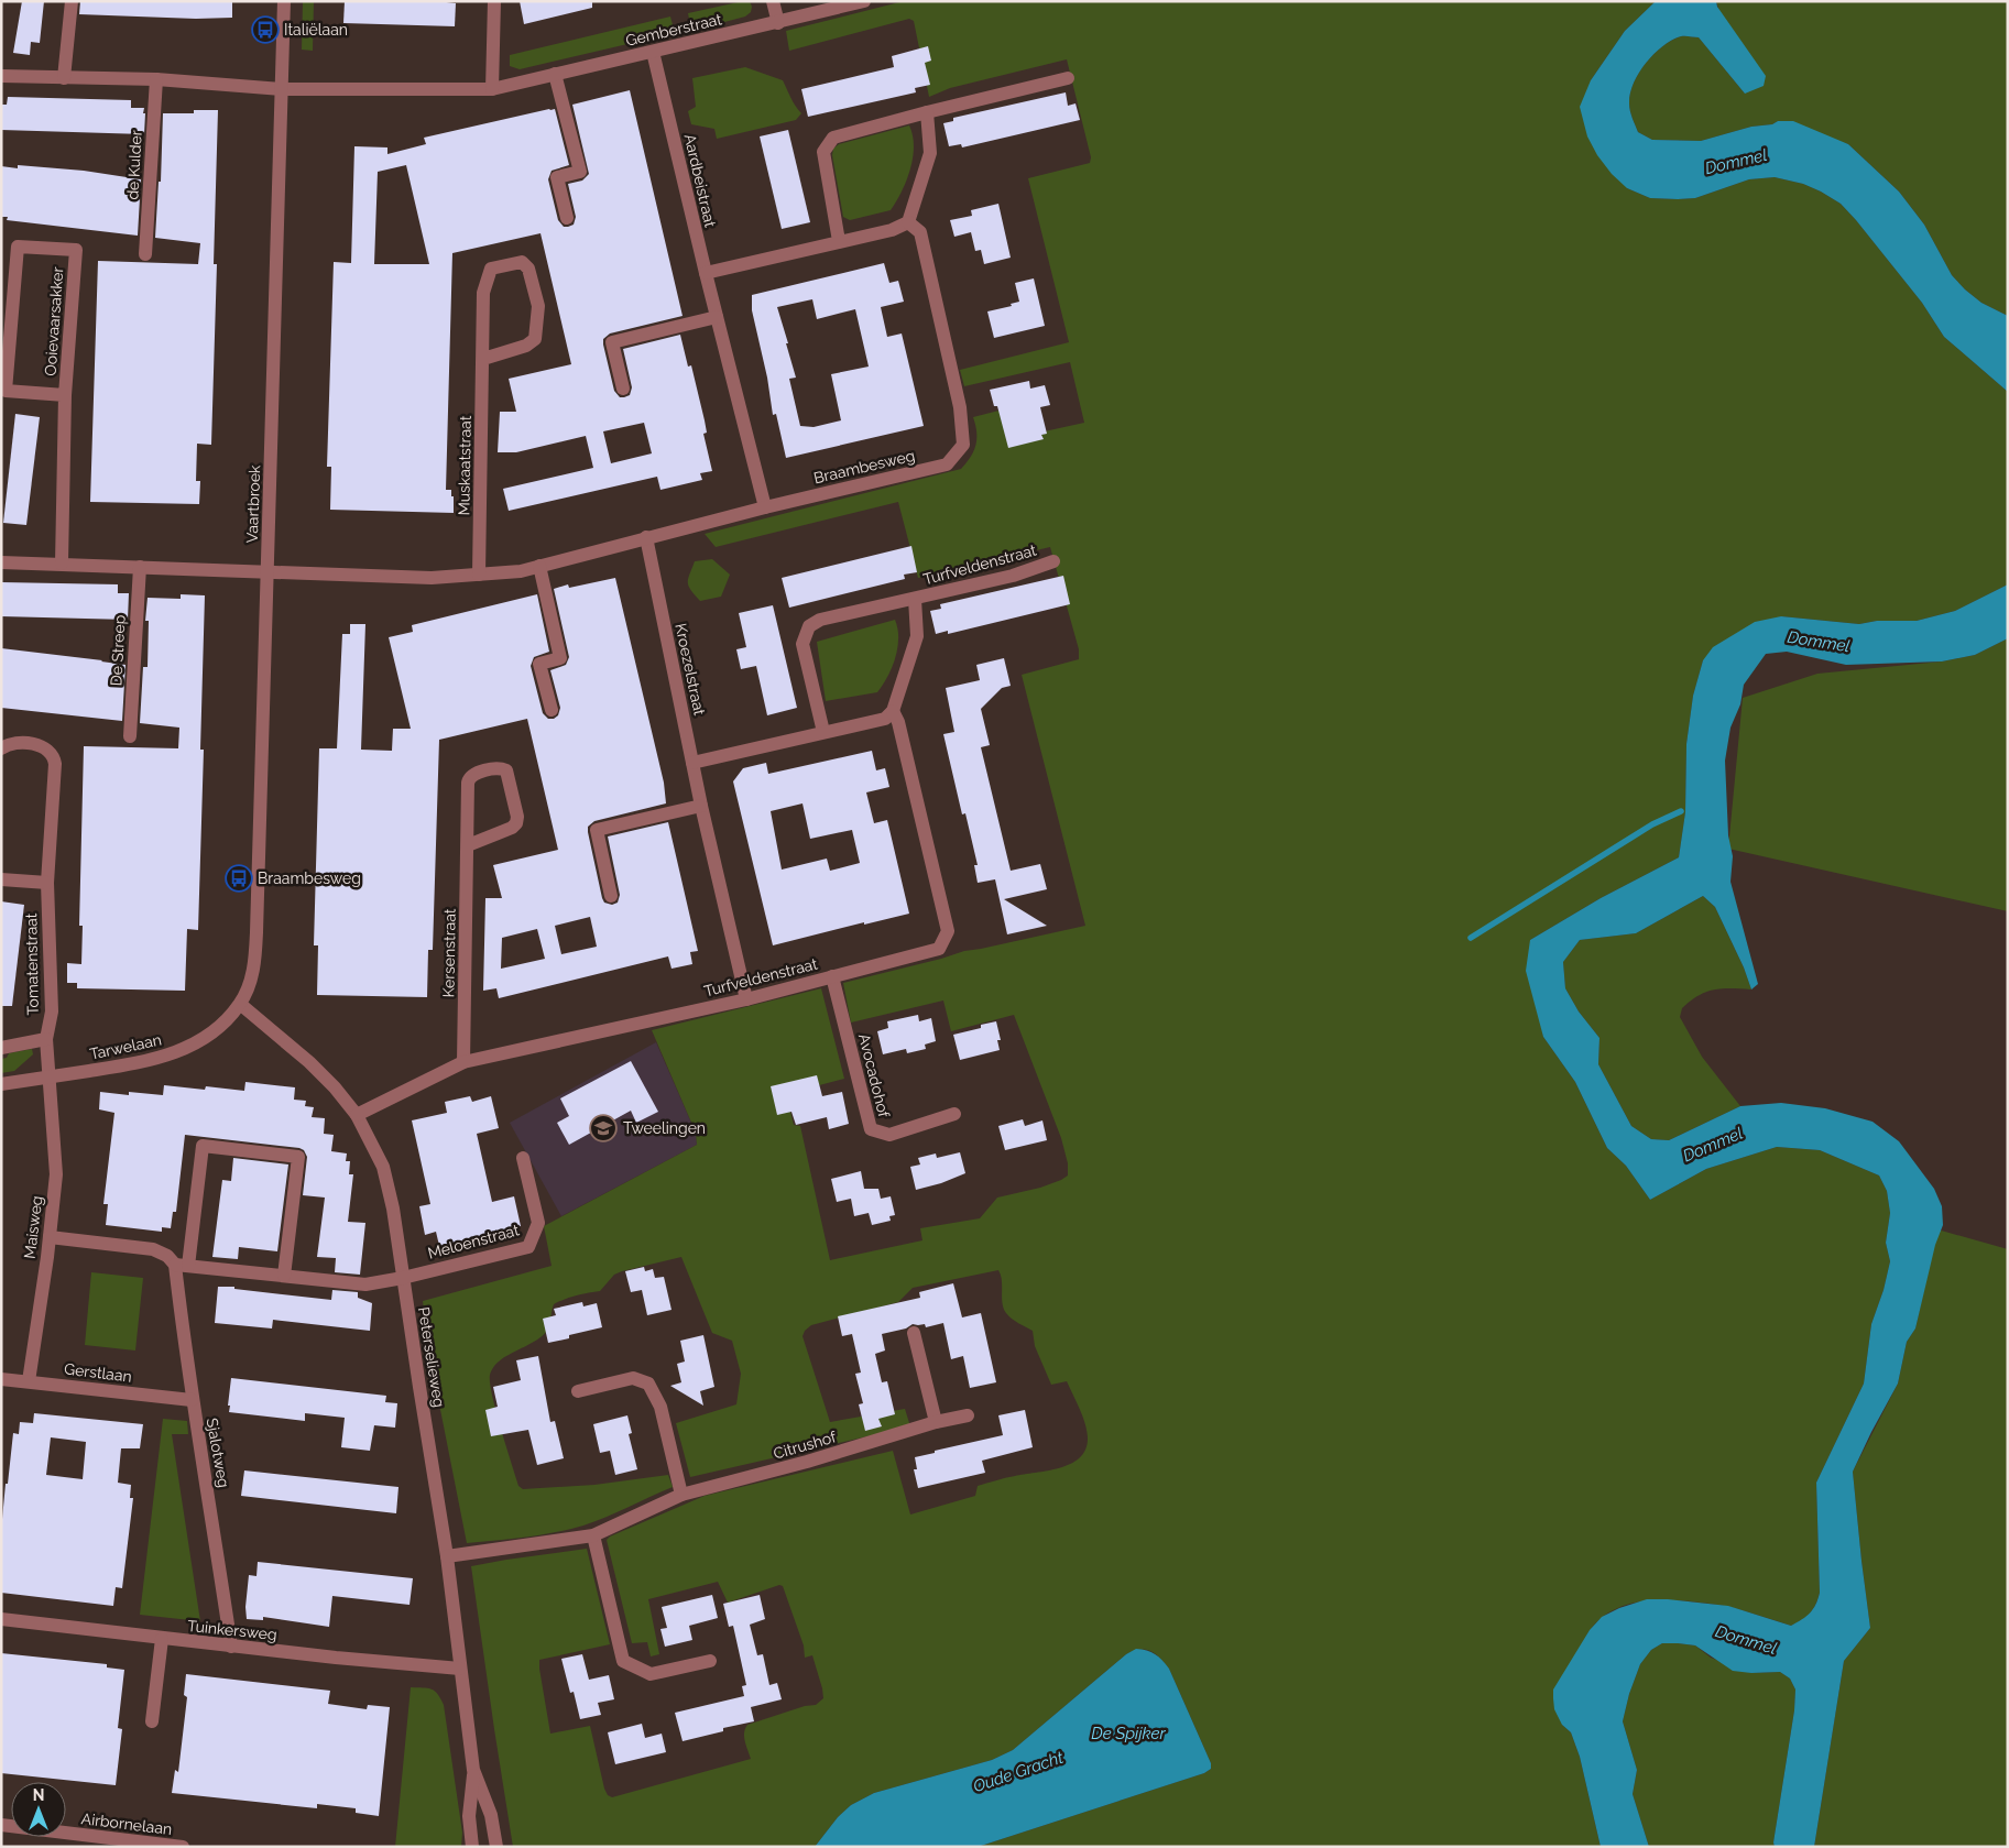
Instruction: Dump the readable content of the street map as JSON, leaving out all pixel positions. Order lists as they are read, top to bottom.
{
  "streets": {
    "street": [
      "Gemberstraat",
      "de Kulder",
      "Aardbeistraat",
      "Ooievaarsakker",
      "Muskaatstraat",
      "Braambesweg",
      "Vaartbroek",
      "Turfveldenstraat",
      "De Streep",
      "Kroezelstraat",
      "Kersenstraat",
      "Tomatenstraat",
      "Tarwelaan",
      "Avocadohof",
      "Maisweg",
      "Meloenstraat",
      "Peterselieweg",
      "Gerstlaan",
      "Citrushof",
      "Sjalotweg",
      "Tuinkersweg",
      "Airbornelaan"
    ]
  },
  "crossings": [
    ["Gemberstraat", "Aardbeistraat"],
    ["Gemberstraat", "Vaartbroek"],
    ["Aardbeistraat", "Braambesweg"],
    ["Muskaatstraat", "Braambesweg"],
    ["Braambesweg", "Vaartbroek"],
    ["Braambesweg", "Kroezelstraat"],
    ["Vaartbroek", "Tarwelaan"],
    ["Vaartbroek", "Peterselieweg"],
    ["Turfveldenstraat", "Kroezelstraat"],
    ["Turfveldenstraat", "Kersenstraat"],
    ["Turfveldenstraat", "Avocadohof"],
    ["Turfveldenstraat", "Peterselieweg"],
    ["Tomatenstraat", "Tarwelaan"],
    ["Tomatenstraat", "Maisweg"],
    ["Tarwelaan", "Maisweg"],
    ["Tarwelaan", "Peterselieweg"],
    ["Maisweg", "Gerstlaan"],
    ["Meloenstraat", "Peterselieweg"],
    ["Peterselieweg", "Citrushof"],
    ["Peterselieweg", "Tuinkersweg"],
    ["Gerstlaan", "Sjalotweg"],
    ["Sjalotweg", "Tuinkersweg"]
  ],
  "water": ["Dommel", "De Spijker", "Oude Gracht"],
  "places": {
    "bus stop": ["Italiëlaan", "Braambesweg"],
    "school or university": ["Tweelingen"]
  },
  "north": "top"
}
